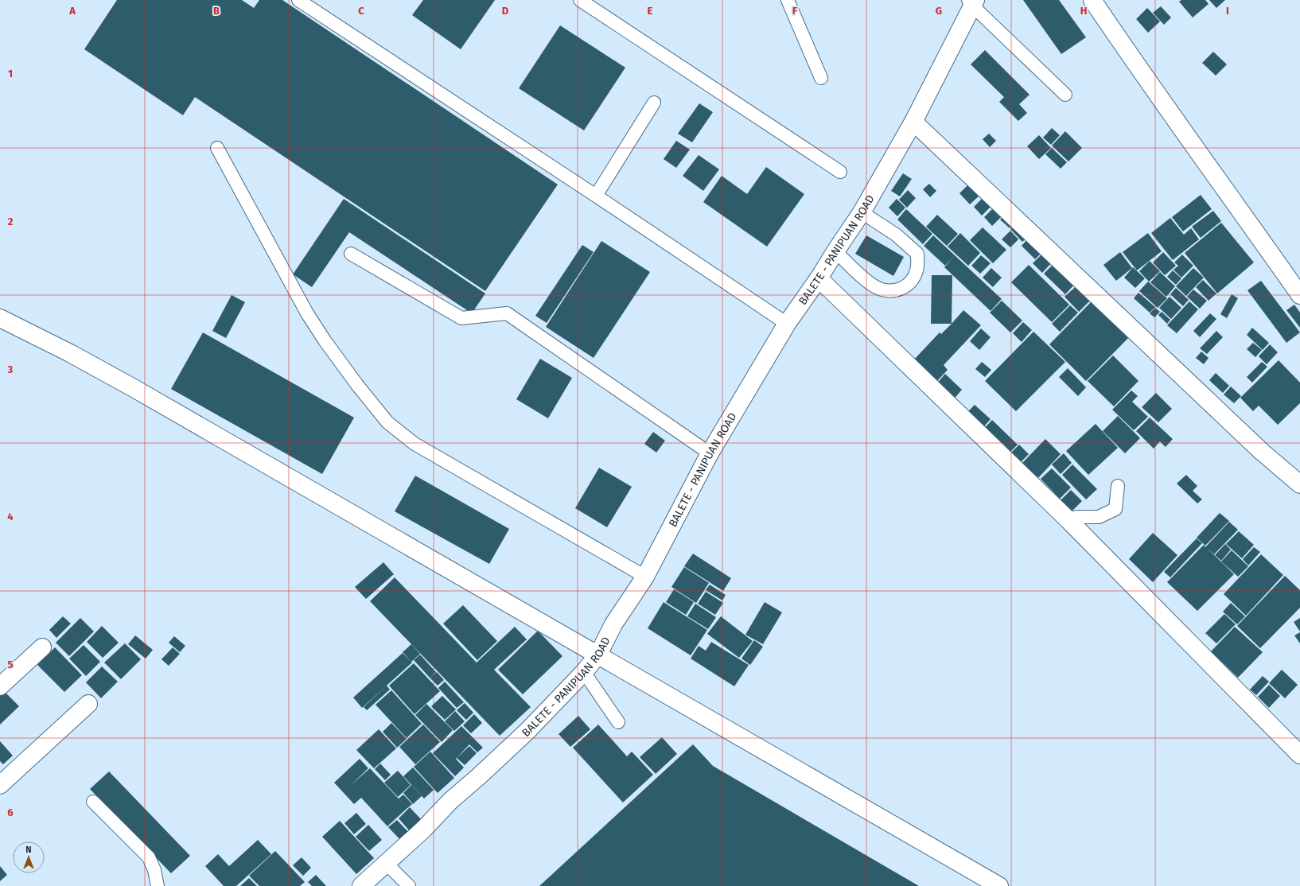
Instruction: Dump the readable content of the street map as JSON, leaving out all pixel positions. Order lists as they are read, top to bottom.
{
  "streets": {
    "street": ["BALETE - PANIPUAN ROAD"]
  },
  "north": "top",
  "grid": {
    "columns": [
      "A",
      "B",
      "C",
      "D",
      "E",
      "F",
      "G",
      "H",
      "I"
    ],
    "rows": [
      "1",
      "2",
      "3",
      "4",
      "5",
      "6"
    ]
  }
}
